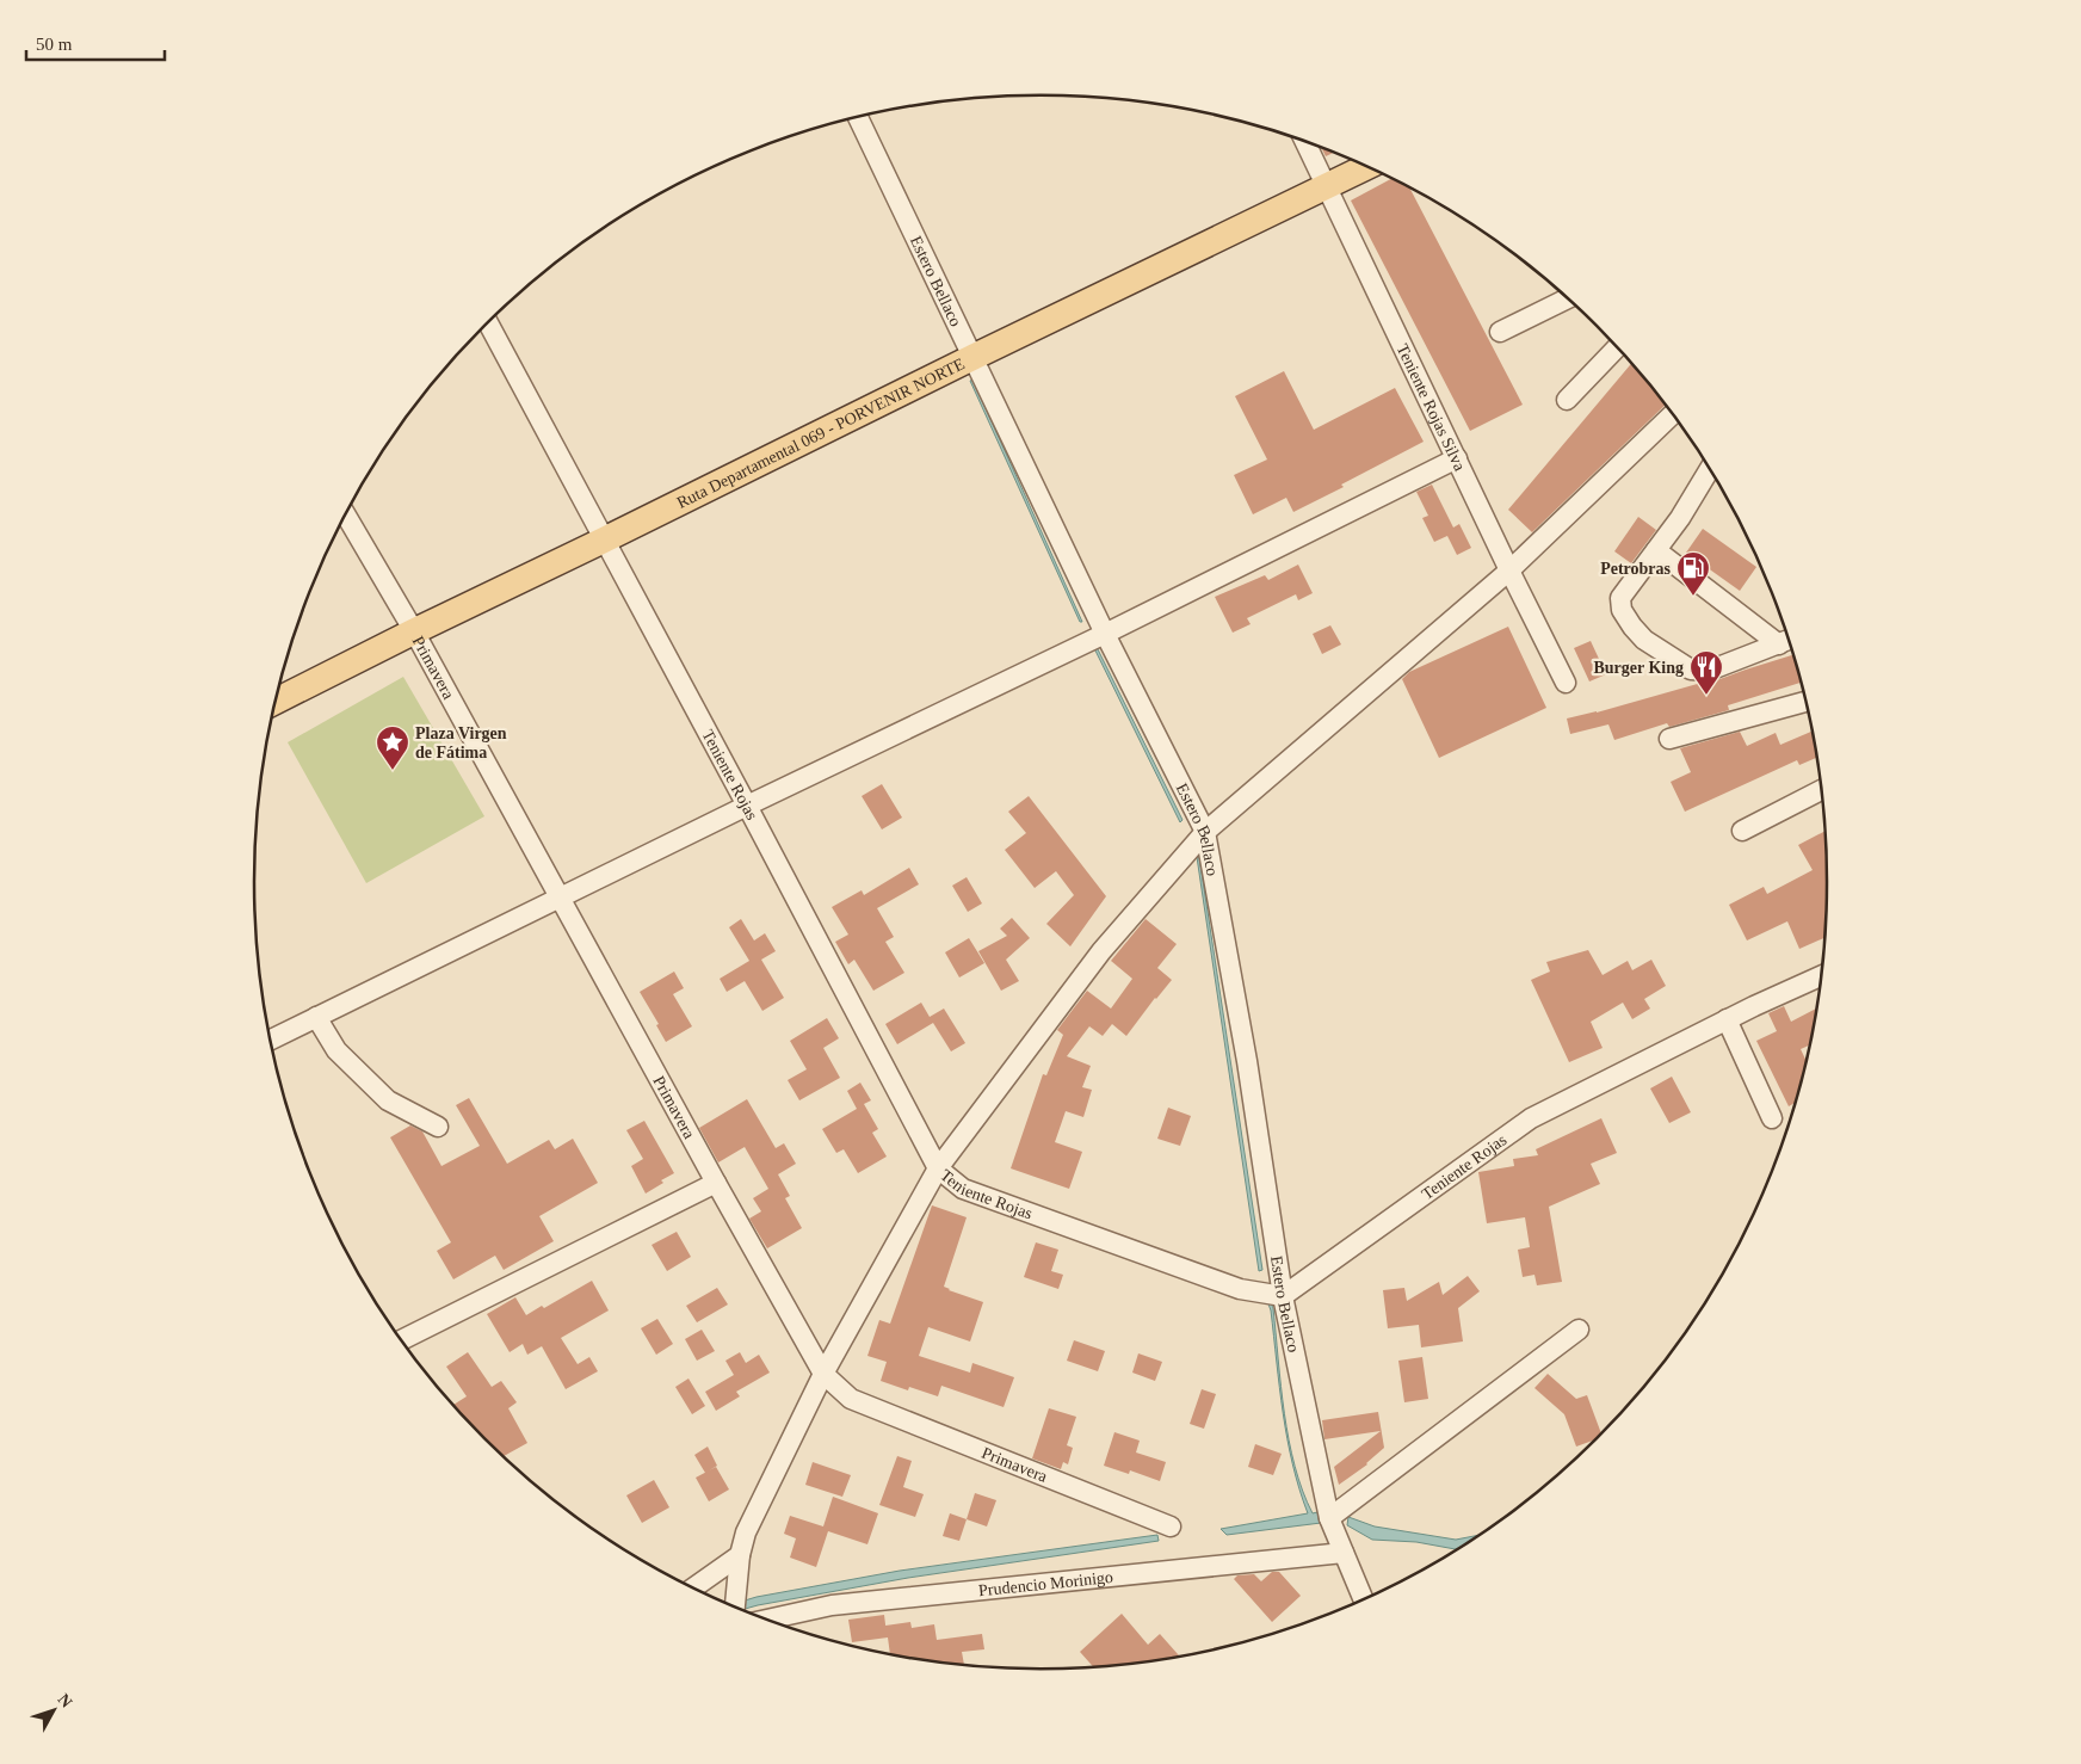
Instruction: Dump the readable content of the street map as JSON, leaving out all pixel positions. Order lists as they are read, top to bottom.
{
  "streets": {
    "main road": ["Ruta Departamental 069 - PORVENIR NORTE"],
    "street": [
      "Estero Bellaco",
      "Teniente Rojas Silva",
      "Primavera",
      "Teniente Rojas",
      "Prudencio Morinigo"
    ]
  },
  "crossings": [
    ["Estero Bellaco", "Ruta Departamental 069 - PORVENIR NORTE"],
    ["Estero Bellaco", "Teniente Rojas"],
    ["Estero Bellaco", "Prudencio Morinigo"],
    ["Teniente Rojas Silva", "Ruta Departamental 069 - PORVENIR NORTE"],
    ["Ruta Departamental 069 - PORVENIR NORTE", "Primavera"],
    ["Ruta Departamental 069 - PORVENIR NORTE", "Teniente Rojas"]
  ],
  "places": {
    "fuel station": ["Petrobras"],
    "restaurant": ["Burger King"],
    "place": ["Plaza Virgen de Fátima"]
  },
  "scale_bar": "50 m",
  "north": "top right"
}
